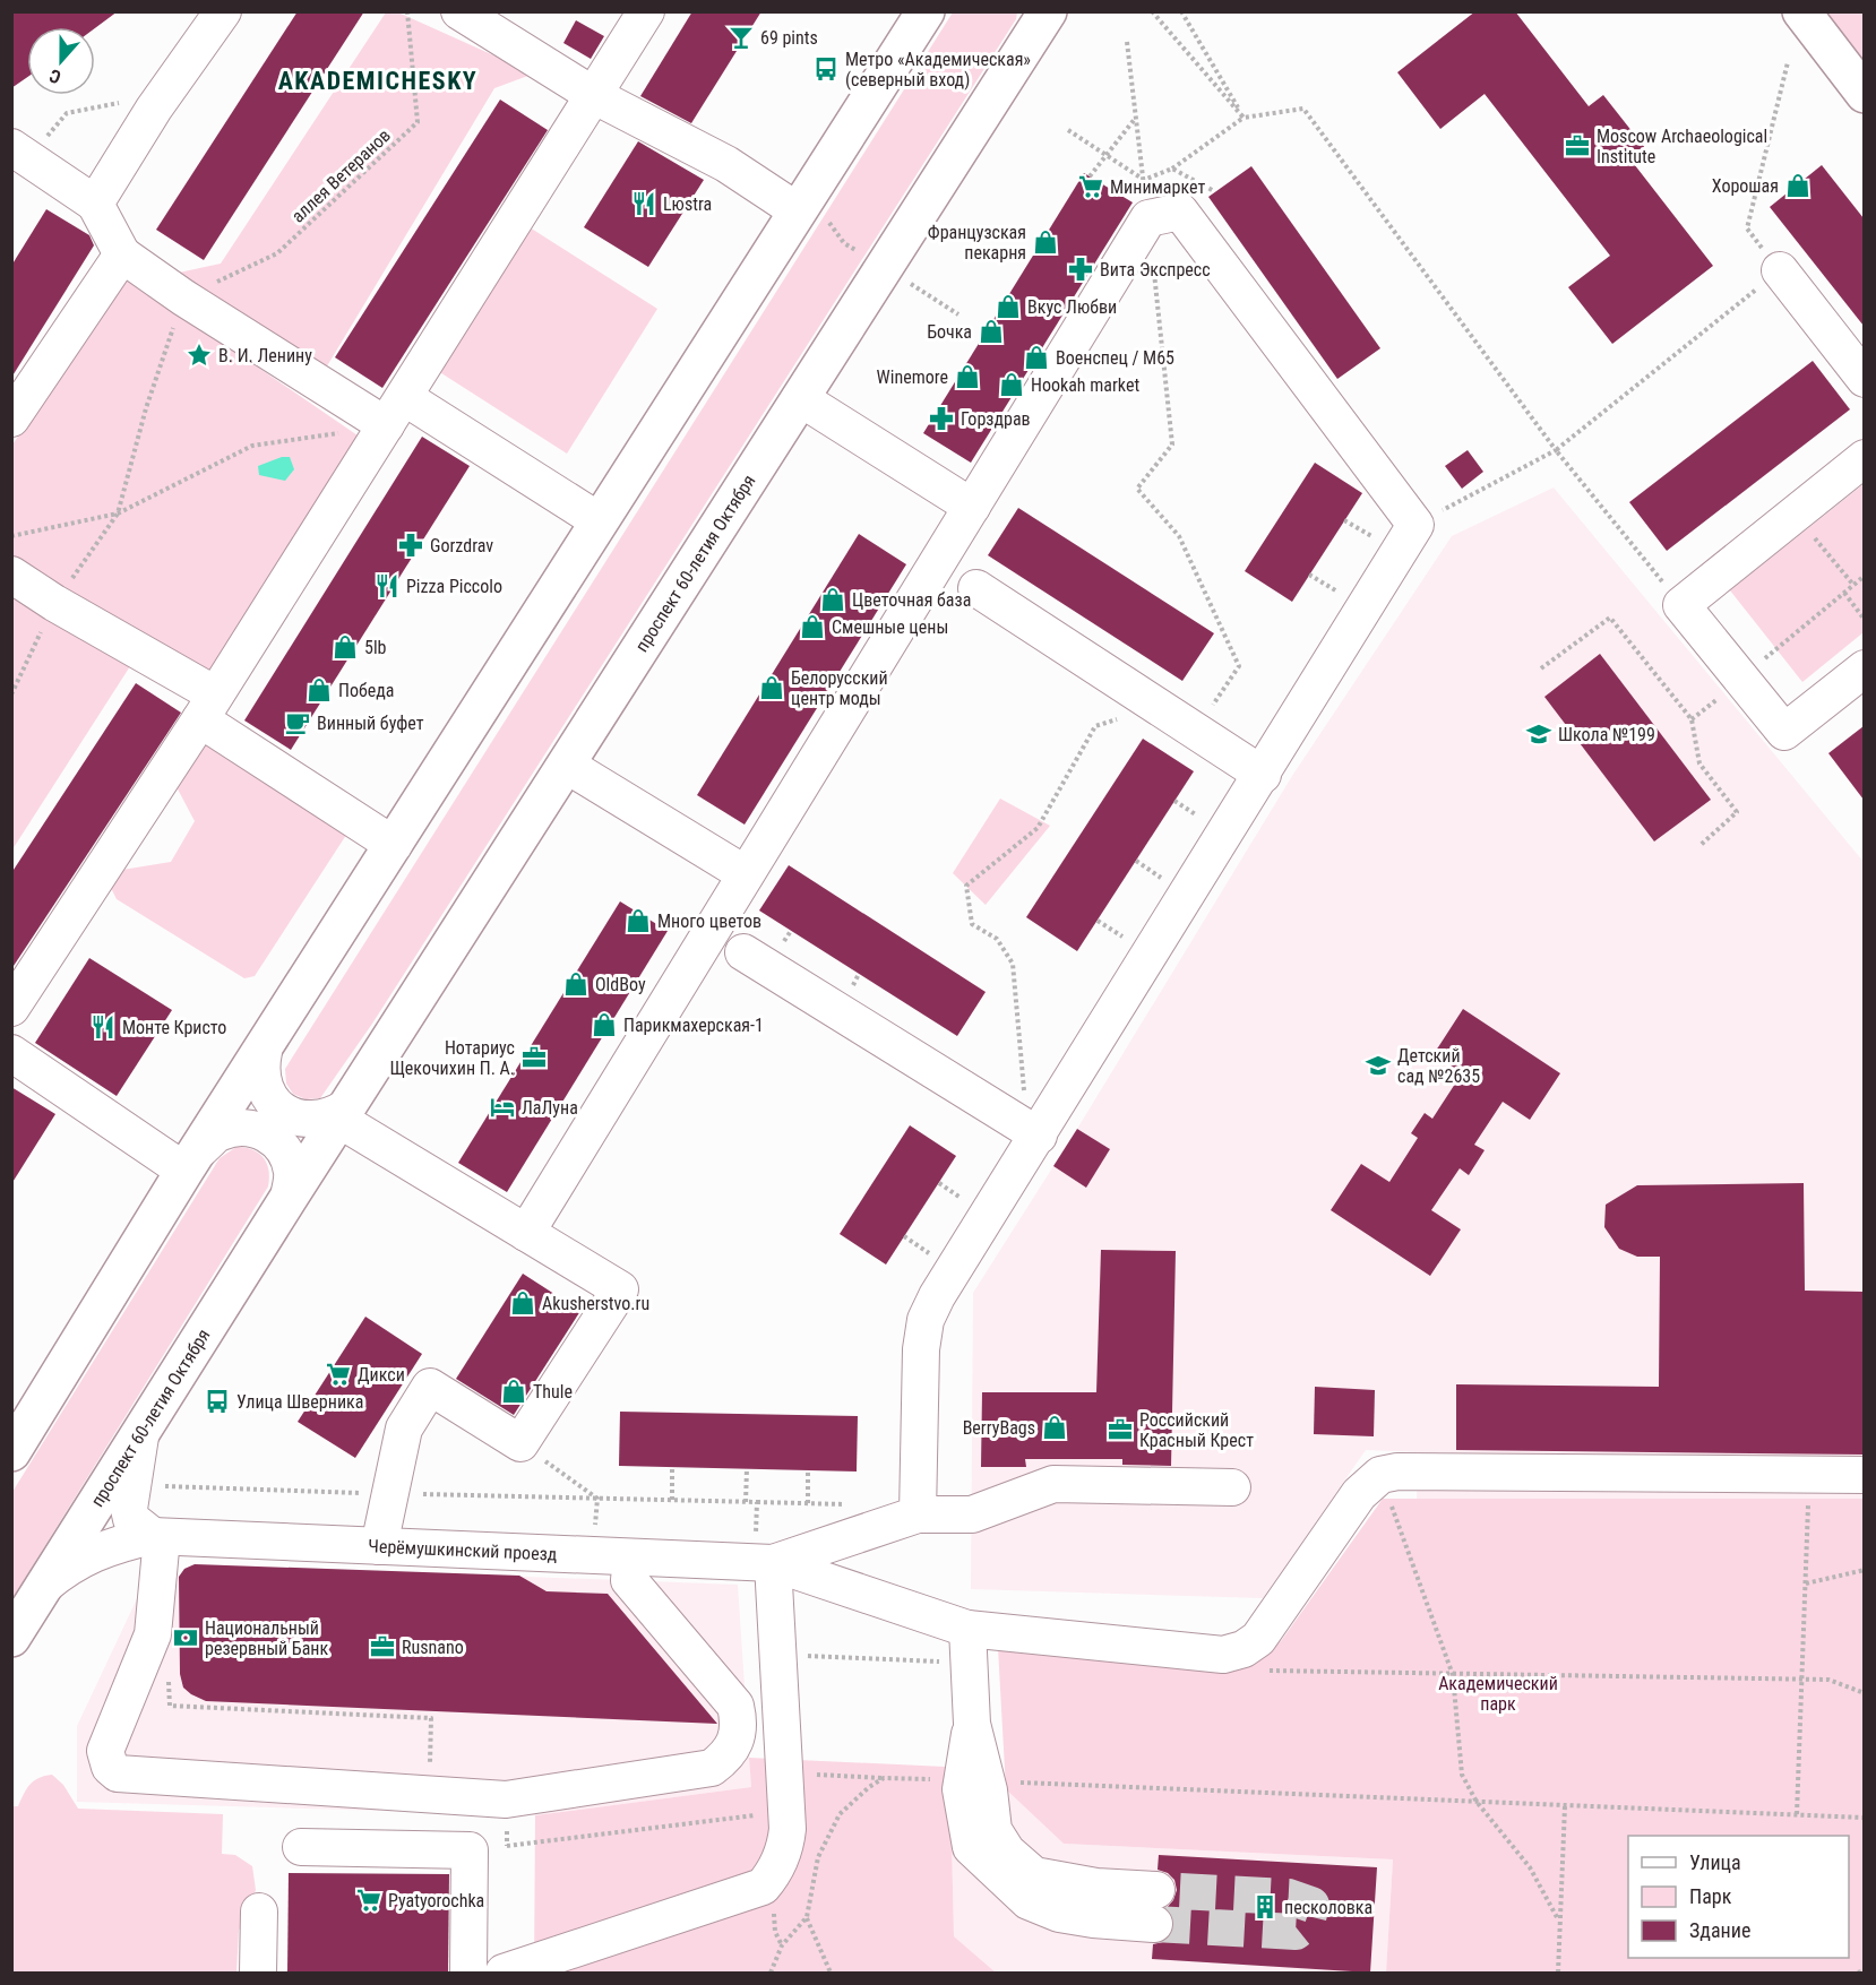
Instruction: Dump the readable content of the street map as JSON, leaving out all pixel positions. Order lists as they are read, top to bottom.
{
  "streets": {
    "main road": ["проспект 60-летия Октября"],
    "street": ["Черёмушкинский проезд"],
    "path": ["аллея Ветеранов"]
  },
  "crossings": [
    ["проспект 60-летия Октября", "Черёмушкинский проезд"]
  ],
  "districts": ["AKADEMICHESKY"],
  "parks": ["Академический парк"],
  "places": {
    "bar": ["69 pints"],
    "bus stop": ["Метро «Академическая» (северный вход)", "Улица Шверника"],
    "office": [
      "Moscow Archaeological Institute",
      "Нотариус Щекочихин П. А.",
      "Российский Красный Крест",
      "Rusnano"
    ],
    "shop": [
      "Хорошая",
      "Французская пекарня",
      "Вкус Любви",
      "Бочка",
      "Военспец / М65",
      "Winemore",
      "Hookah market",
      "Цветочная база",
      "Смешные цены",
      "5lb",
      "Белорусский центр моды",
      "Победа",
      "Много цветов",
      "OldBoy",
      "Парикмахерская-1",
      "Akusherstvo.ru",
      "Thule",
      "BerryBags"
    ],
    "supermarket": ["Минимаркет", "Дикси", "Pyatyorochka"],
    "restaurant": ["Lюstra", "Pizza Piccolo", "Монте Кристо"],
    "pharmacy": ["Вита Экспресс", "Горздрав", "Gorzdrav"],
    "place": ["В. И. Ленину"],
    "cafe": ["Винный буфет"],
    "school or university": ["Школа №199", "Детский сад №2635"],
    "hotel": ["ЛаЛуна"],
    "bank": ["Национальный резервный Банк"],
    "building": ["песколовка"]
  },
  "legend": ["Улица", "Парк", "Здание"],
  "north": "bottom"
}
